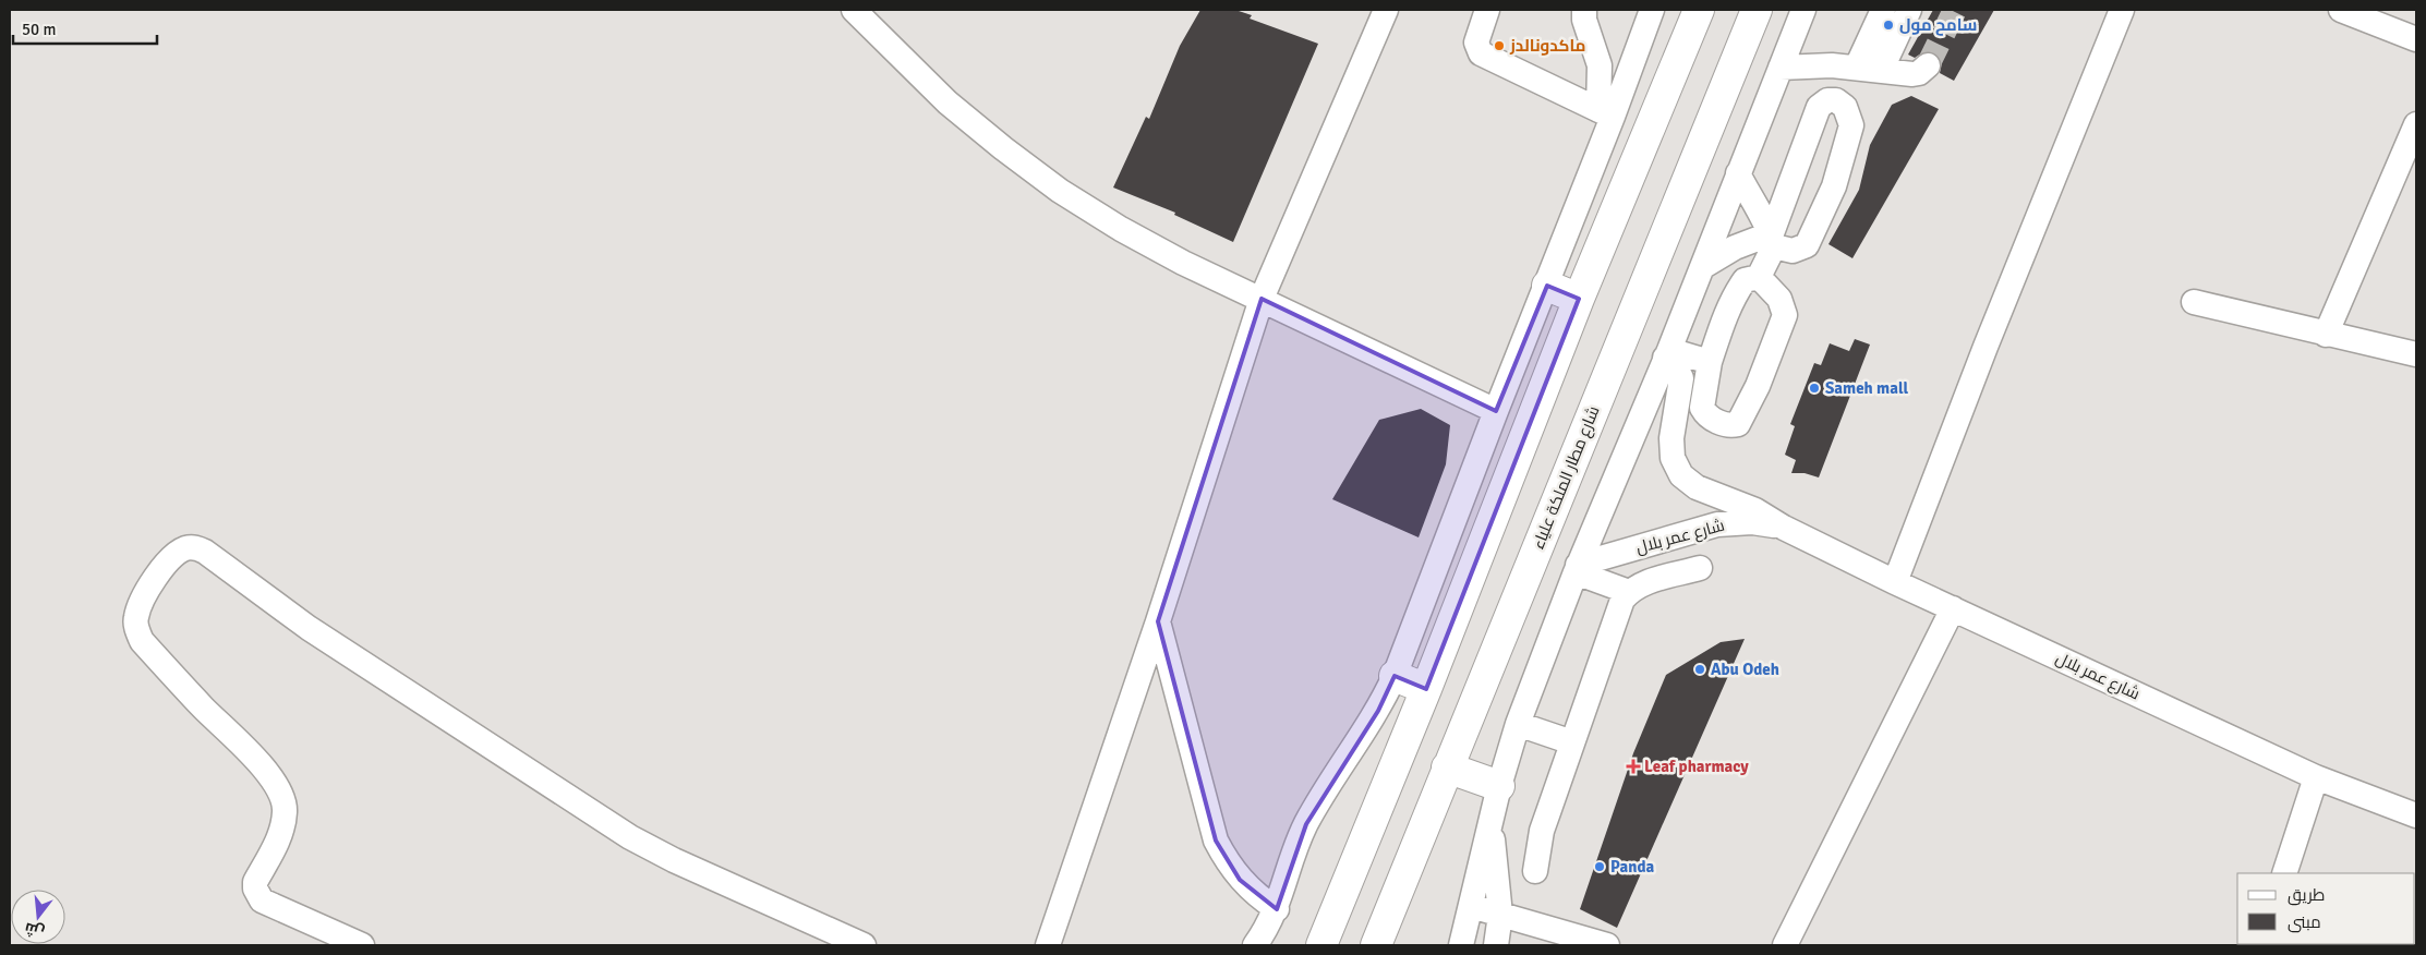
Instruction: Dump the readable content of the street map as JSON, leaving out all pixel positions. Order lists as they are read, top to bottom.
{
  "streets": {
    "highway": ["شارع مطار الملكة علياء"],
    "street": ["شارع عمر بلال"]
  },
  "places": {
    "other": [
      "سامح مول",
      "ماكدونالدز",
      "Sameh mall",
      "Abu Odeh",
      "Panda"
    ],
    "health": ["Leaf pharmacy"]
  },
  "legend": ["طريق", "مبنى"],
  "scale_bar": "50 m",
  "north": "bottom"
}
